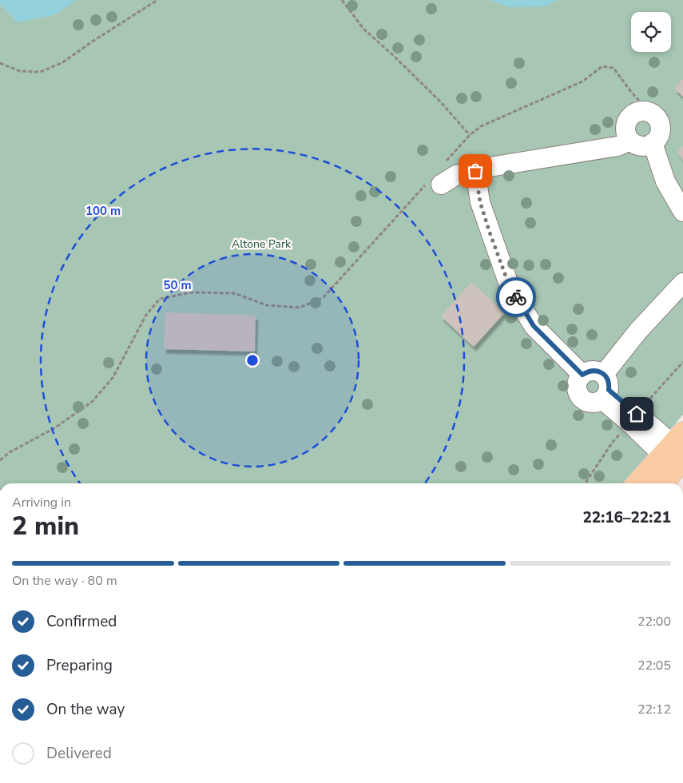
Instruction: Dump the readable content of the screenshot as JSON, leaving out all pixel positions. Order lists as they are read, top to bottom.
{
  "parks": ["Altone Park"],
  "page": {
    "heading": ["2 min", "Arriving in", "22:16–22:21"],
    "bar": "On the way · 80 m",
    "list": [
      ["Confirmed", "22:00"],
      ["Preparing", "22:05"],
      ["On the way", "22:12"],
      "Delivered"
    ]
  },
  "rings": ["100 m", "50 m"]
}
